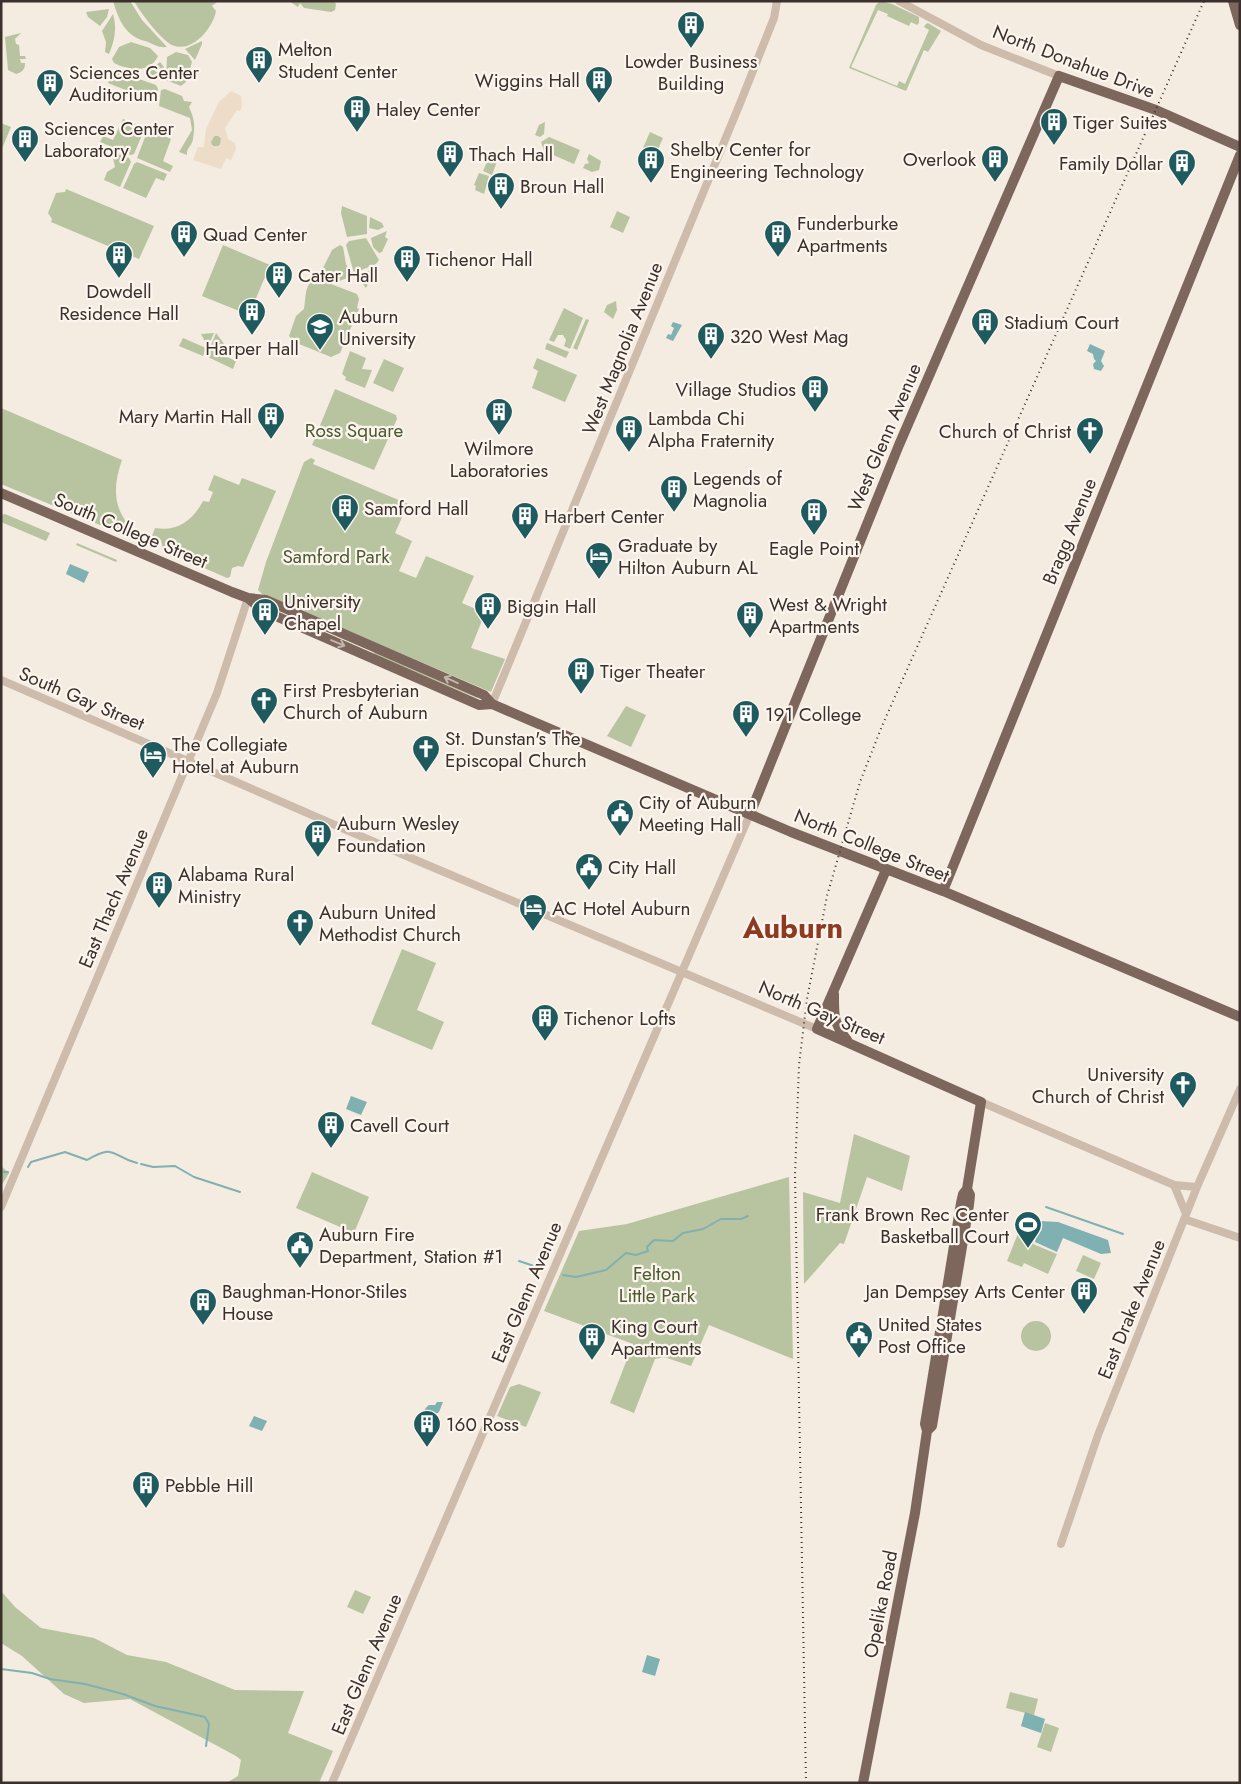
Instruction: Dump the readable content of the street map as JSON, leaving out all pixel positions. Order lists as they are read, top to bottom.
{
  "streets": {
    "main road": [
      "North Donahue Drive",
      "West Glenn Avenue",
      "South College Street",
      "Bragg Avenue",
      "North College Street",
      "North Gay Street",
      "Opelika Road"
    ],
    "street": [
      "West Magnolia Avenue",
      "South Gay Street",
      "East Thach Avenue",
      "East Glenn Avenue",
      "East Drake Avenue"
    ]
  },
  "crossings": [
    ["North Donahue Drive", "West Glenn Avenue"],
    ["West Magnolia Avenue", "South College Street"],
    ["West Magnolia Avenue", "North College Street"],
    ["West Glenn Avenue", "North College Street"],
    ["West Glenn Avenue", "East Glenn Avenue"],
    ["South College Street", "North College Street"],
    ["South College Street", "East Thach Avenue"],
    ["Bragg Avenue", "North College Street"],
    ["South Gay Street", "East Thach Avenue"],
    ["South Gay Street", "North Gay Street"],
    ["North College Street", "East Glenn Avenue"],
    ["North Gay Street", "East Glenn Avenue"],
    ["North Gay Street", "East Drake Avenue"],
    ["North Gay Street", "Opelika Road"]
  ],
  "districts": ["Auburn"],
  "parks": ["Ross Square", "Samford Park", "Felton Little Park"],
  "places": {
    "building": [
      "Lowder Business Building",
      "Melton Student Center",
      "Wiggins Hall",
      "Sciences Center Auditorium",
      "Haley Center",
      "Tiger Suites",
      "Sciences Center Laboratory",
      "Thach Hall",
      "Overlook",
      "Shelby Center for Engineering Technology",
      "Family Dollar",
      "Broun Hall",
      "Quad Center",
      "Funderburke Apartments",
      "Dowdell Residence Hall",
      "Tichenor Hall",
      "Cater Hall",
      "Harper Hall",
      "Stadium Court",
      "320 West Mag",
      "Village Studios",
      "Wilmore Laboratories",
      "Mary Martin Hall",
      "Lambda Chi Alpha Fraternity",
      "Legends of Magnolia",
      "Samford Hall",
      "Eagle Point",
      "Harbert Center",
      "Biggin Hall",
      "University Chapel",
      "West & Wright Apartments",
      "Tiger Theater",
      "191 College",
      "Auburn Wesley Foundation",
      "Alabama Rural Ministry",
      "Tichenor Lofts",
      "Cavell Court",
      "Jan Dempsey Arts Center",
      "Baughman-Honor-Stiles House",
      "King Court Apartments",
      "160 Ross",
      "Pebble Hill"
    ],
    "school or university": ["Auburn University"],
    "church": [
      "Church of Christ",
      "First Presbyterian Church of Auburn",
      "St. Dunstan's The Episcopal Church",
      "Auburn United Methodist Church",
      "University Church of Christ"
    ],
    "hotel": ["Graduate by Hilton Auburn AL", "The Collegiate Hotel at Auburn", "AC Hotel Auburn"],
    "public building": [
      "City of Auburn Meeting Hall",
      "City Hall",
      "Auburn Fire Department, Station #1",
      "United States Post Office"
    ],
    "sports": ["Frank Brown Rec Center Basketball Court"]
  }
}
